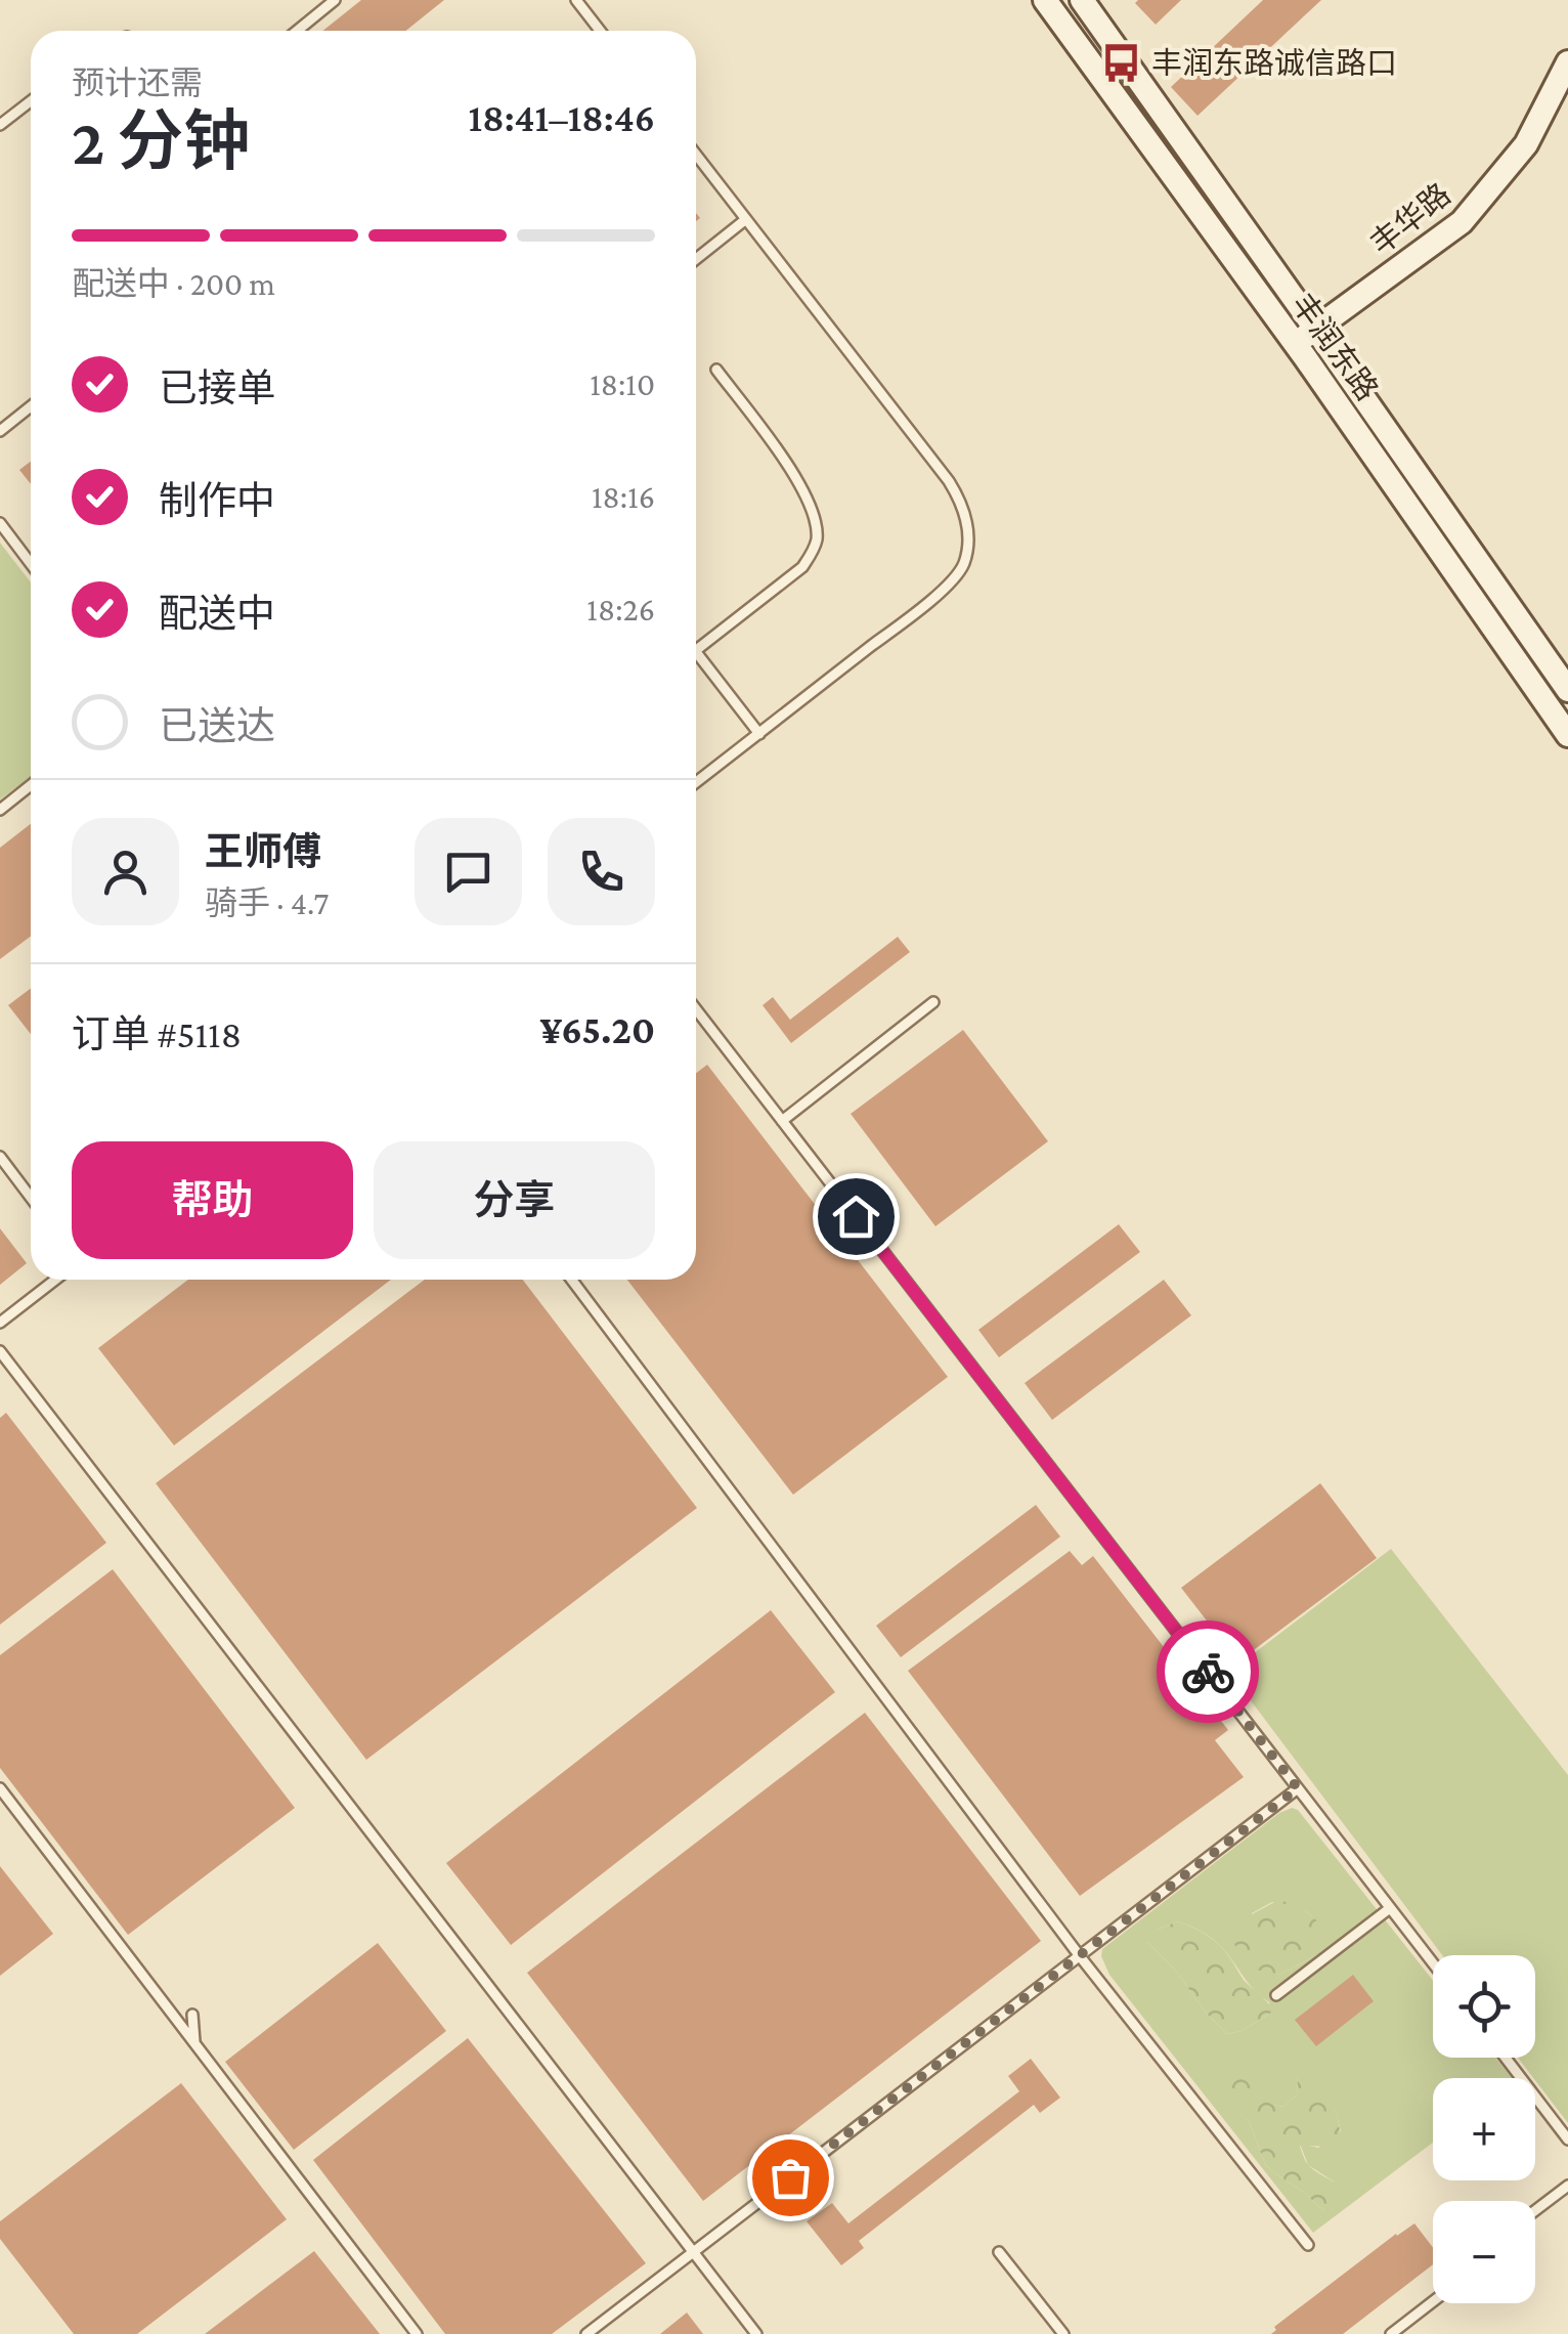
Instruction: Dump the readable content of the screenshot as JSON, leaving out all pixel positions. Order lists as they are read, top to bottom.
{
  "streets": {
    "street": ["丰华路", "丰润东路"]
  },
  "crossings": [
    ["丰华路", "丰润东路"]
  ],
  "places": {
    "bus stop": ["丰润东路诚信路口"]
  },
  "page": {
    "heading": ["2 分钟", "预计还需", "18:41–18:46"],
    "panel": [
      "王师傅",
      "骑手 · 4.7",
      "订单 #5118",
      "¥65.20"
    ],
    "bar": "配送中 · 200 m",
    "list": [
      ["已接单", "18:10"],
      ["制作中", "18:16"],
      ["配送中", "18:26"],
      "已送达"
    ],
    "buttons": ["帮助", "分享"],
    "map_buttons": ["+", "−"]
  }
}
